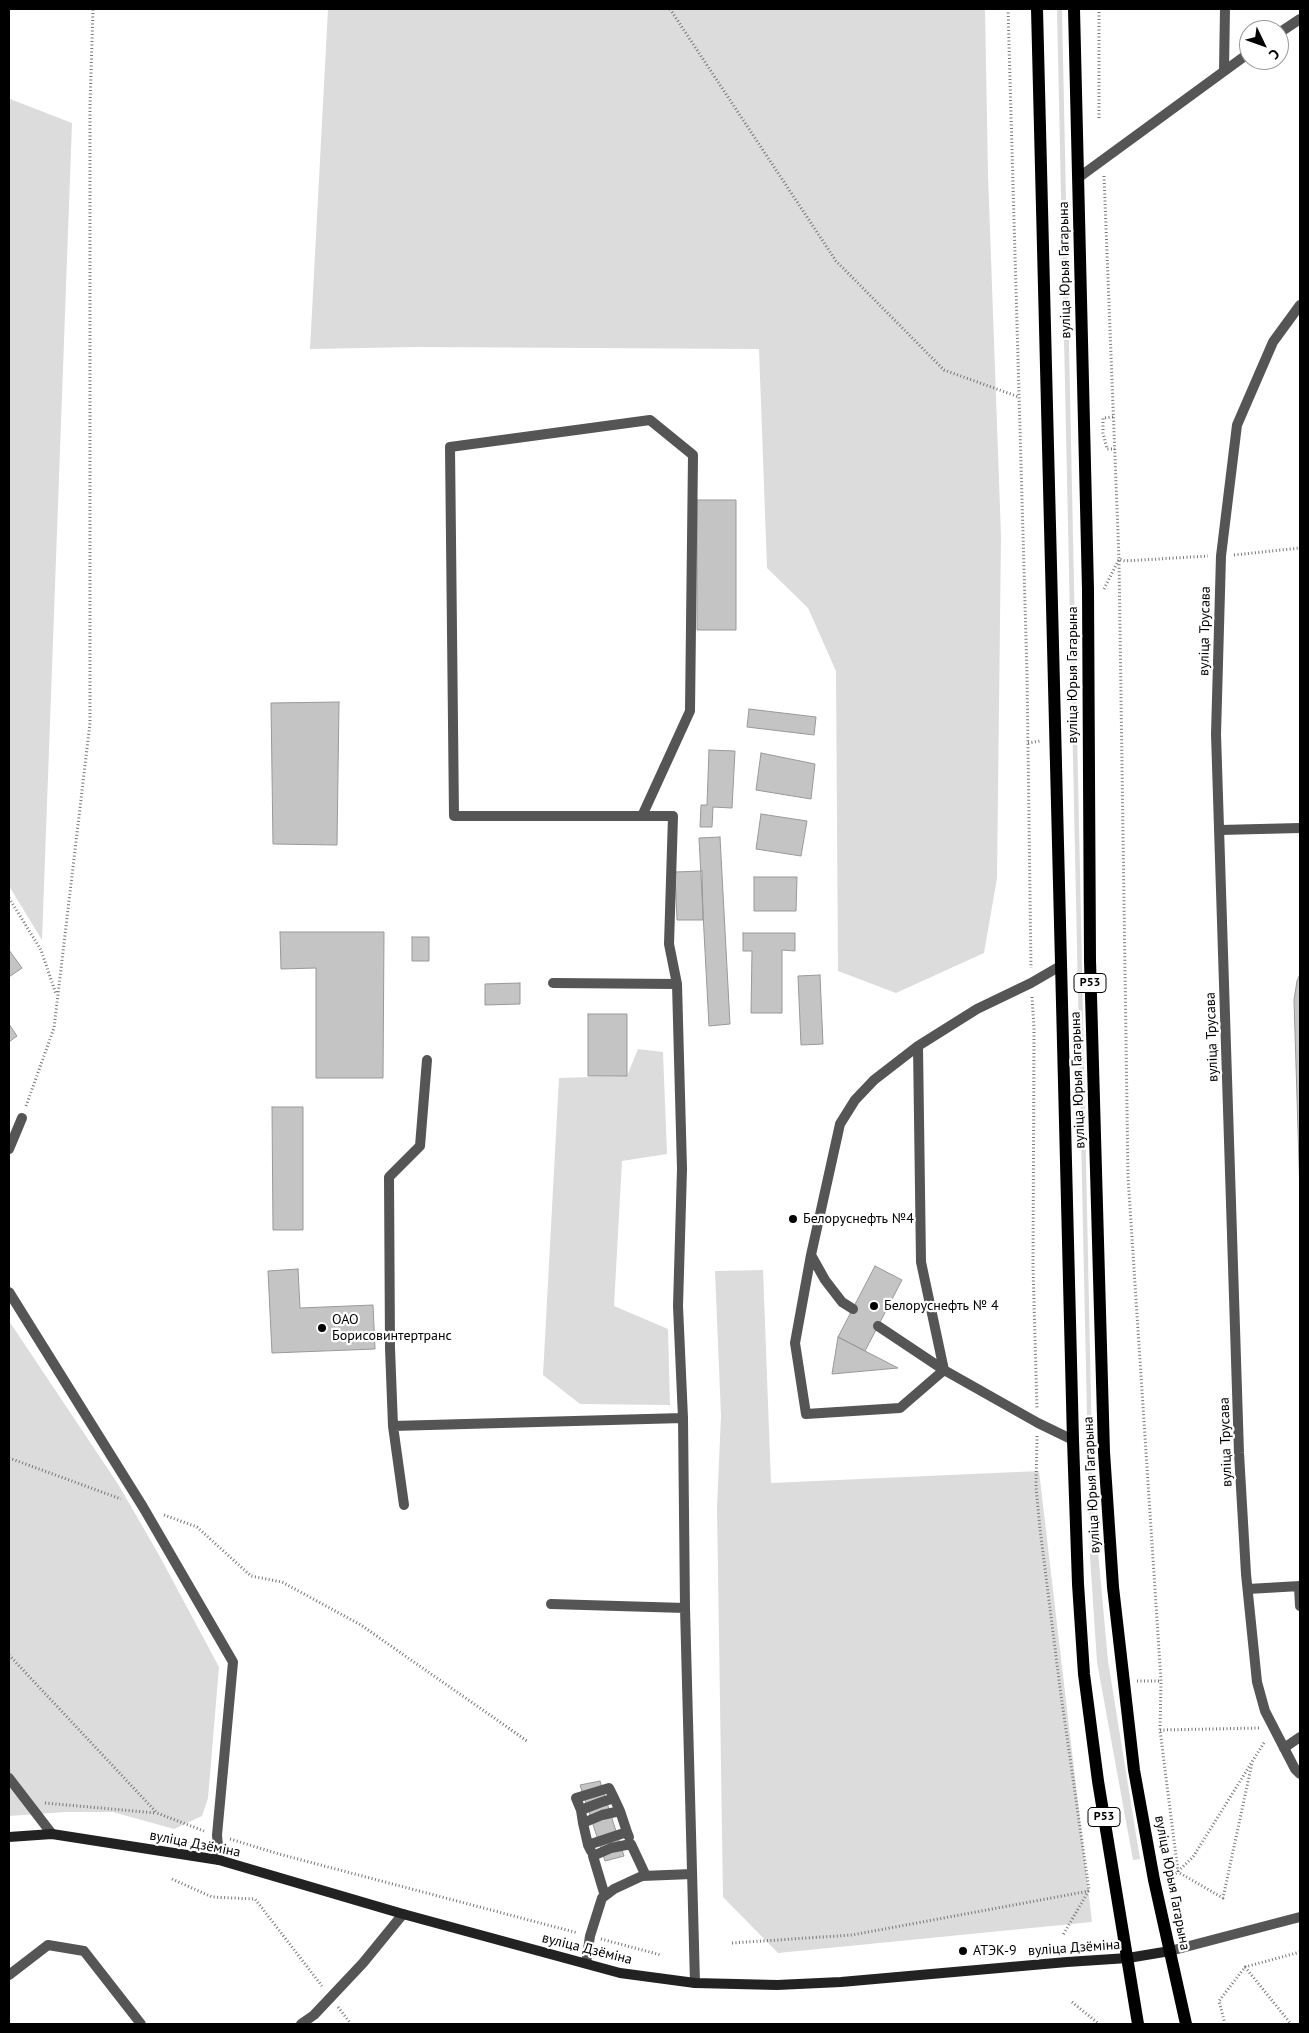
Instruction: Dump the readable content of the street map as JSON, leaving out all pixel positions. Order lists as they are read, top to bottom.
{
  "streets": {
    "main road": ["вуліца Юрыя Гагарына", "Р53", "вуліца Дзёміна"],
    "street": ["вуліца Трусава"]
  },
  "crossings": [
    ["вуліца Юрыя Гагарына", "вуліца Дзёміна"]
  ],
  "places": [
    "Белоруснефть №4",
    "Белоруснефть № 4",
    "ОАО Борисовинтертранс",
    "АТЭК-9"
  ],
  "north": "bottom right"
}
